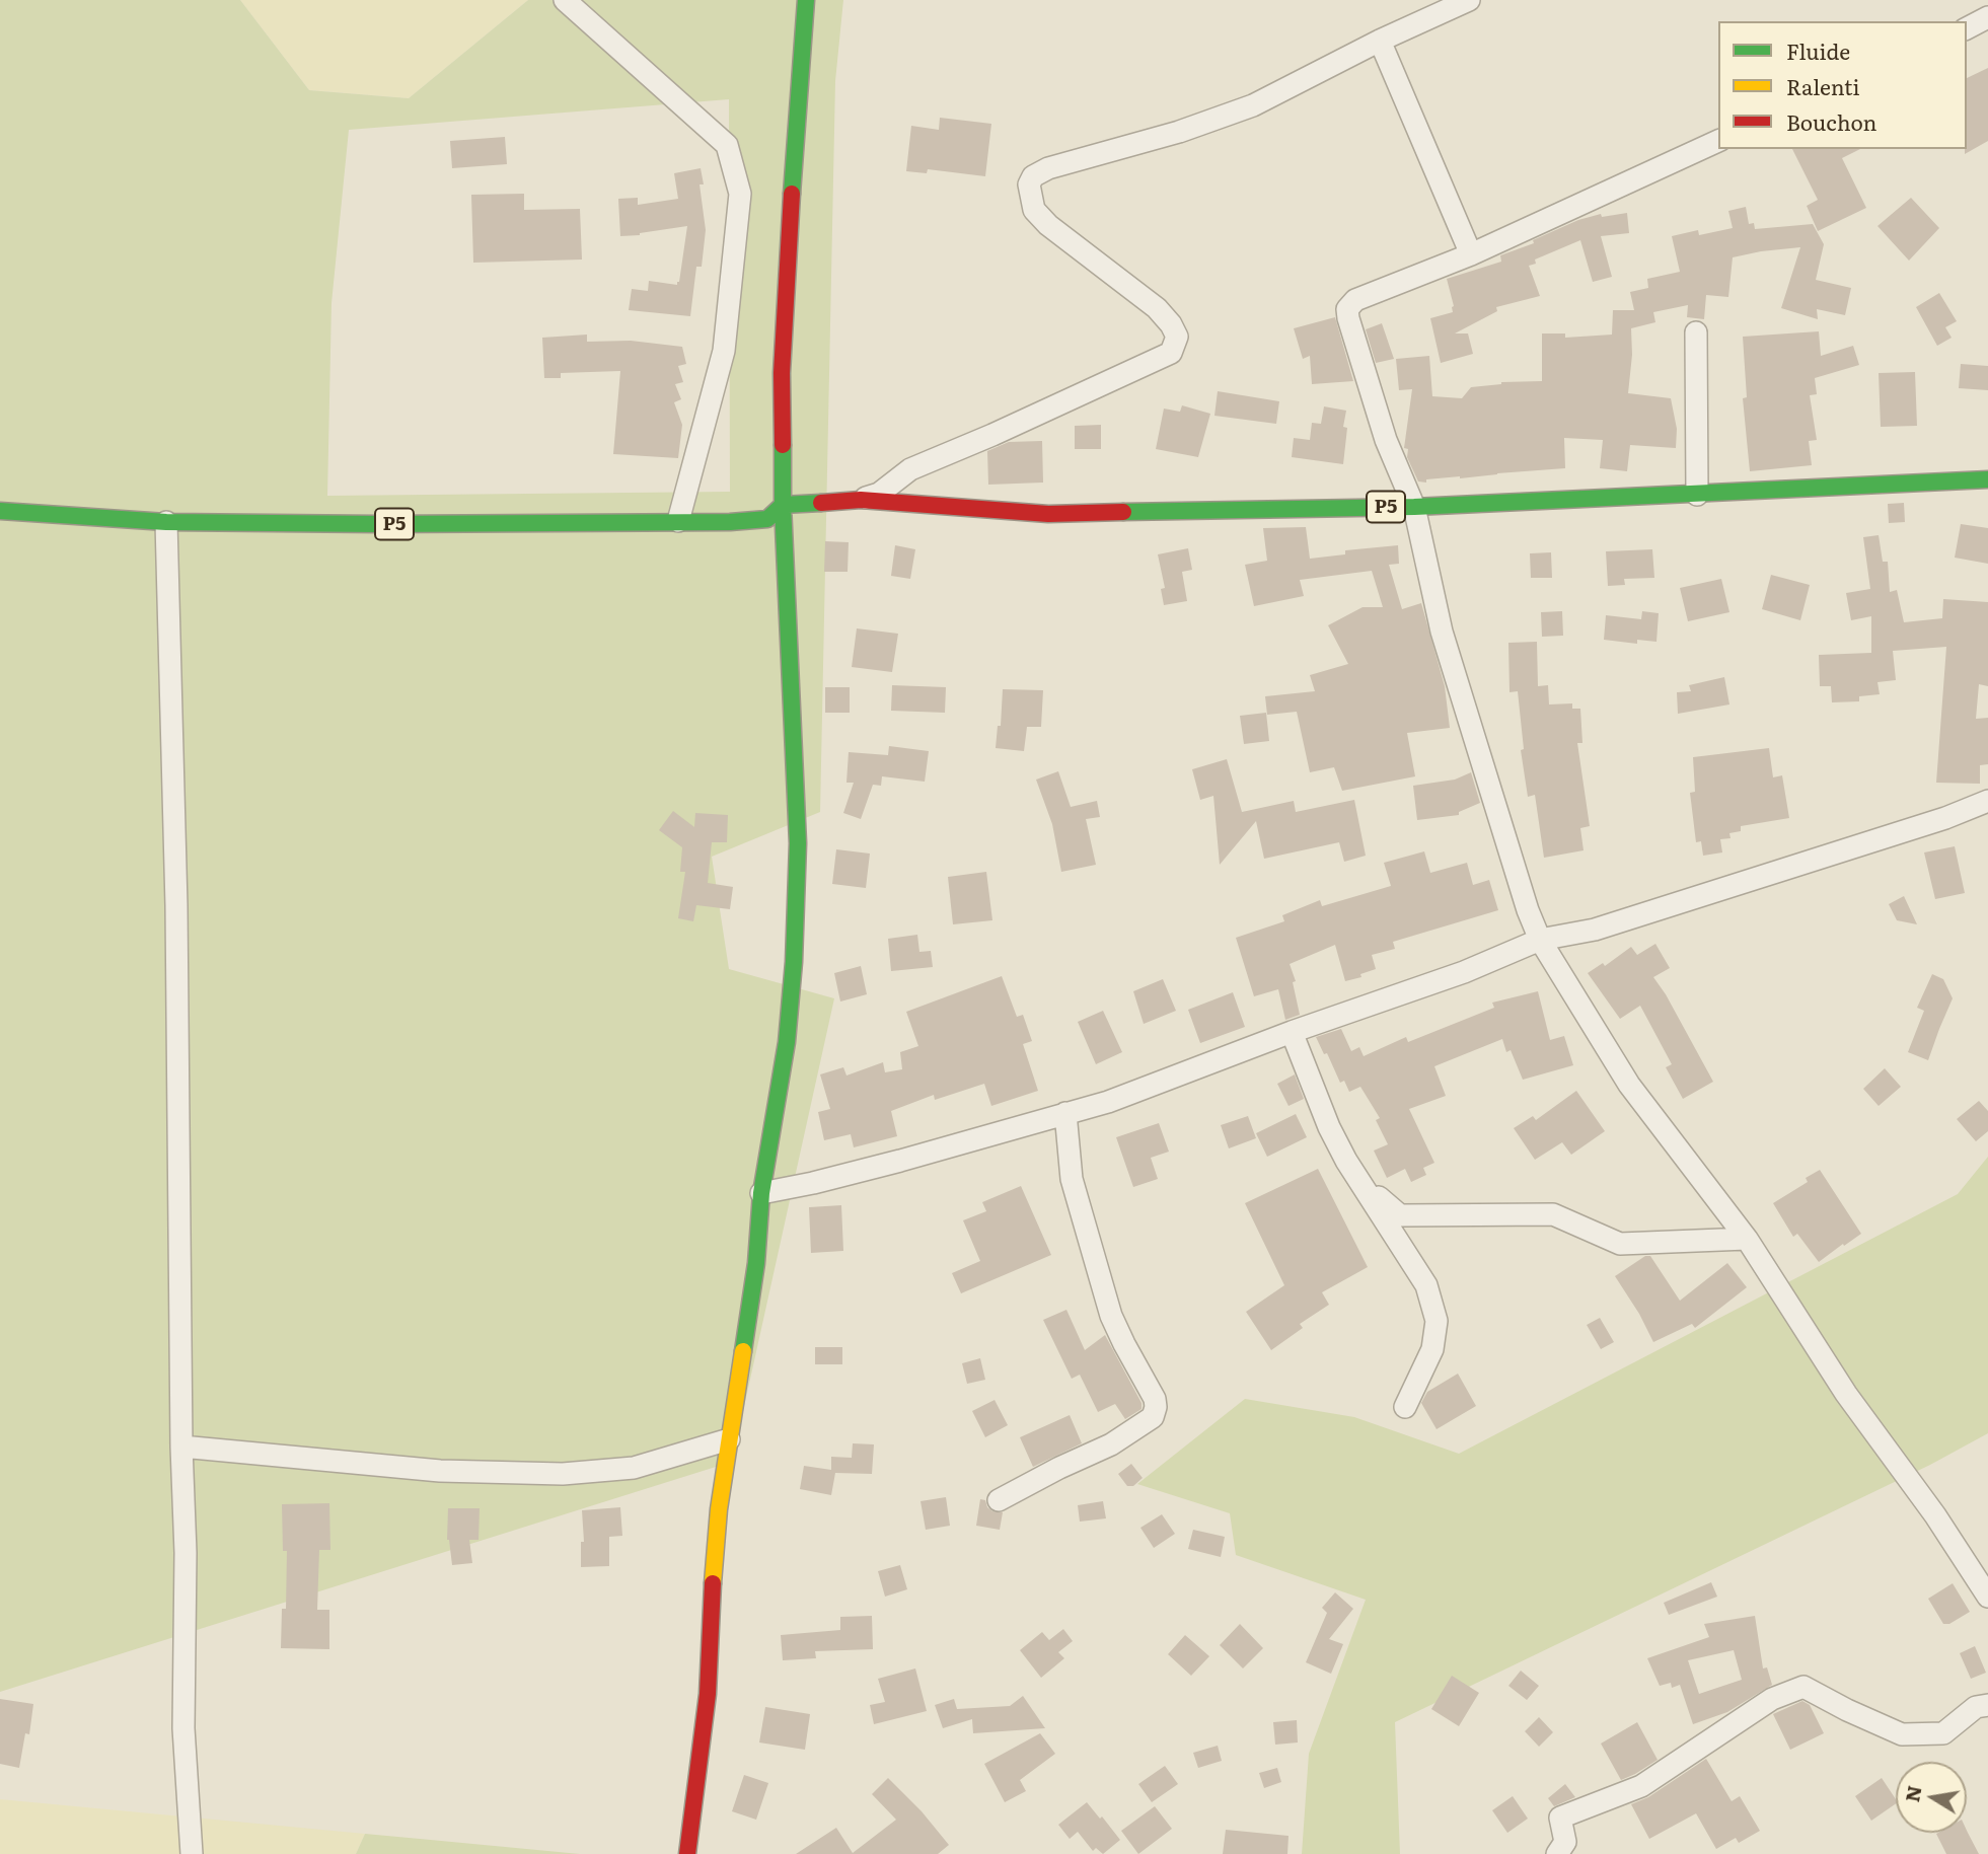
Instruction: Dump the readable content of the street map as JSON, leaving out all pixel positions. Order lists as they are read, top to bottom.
{
  "streets": {
    "main road": ["P5"]
  },
  "legend": ["Fluide", "Ralenti", "Bouchon"],
  "north": "left"
}
